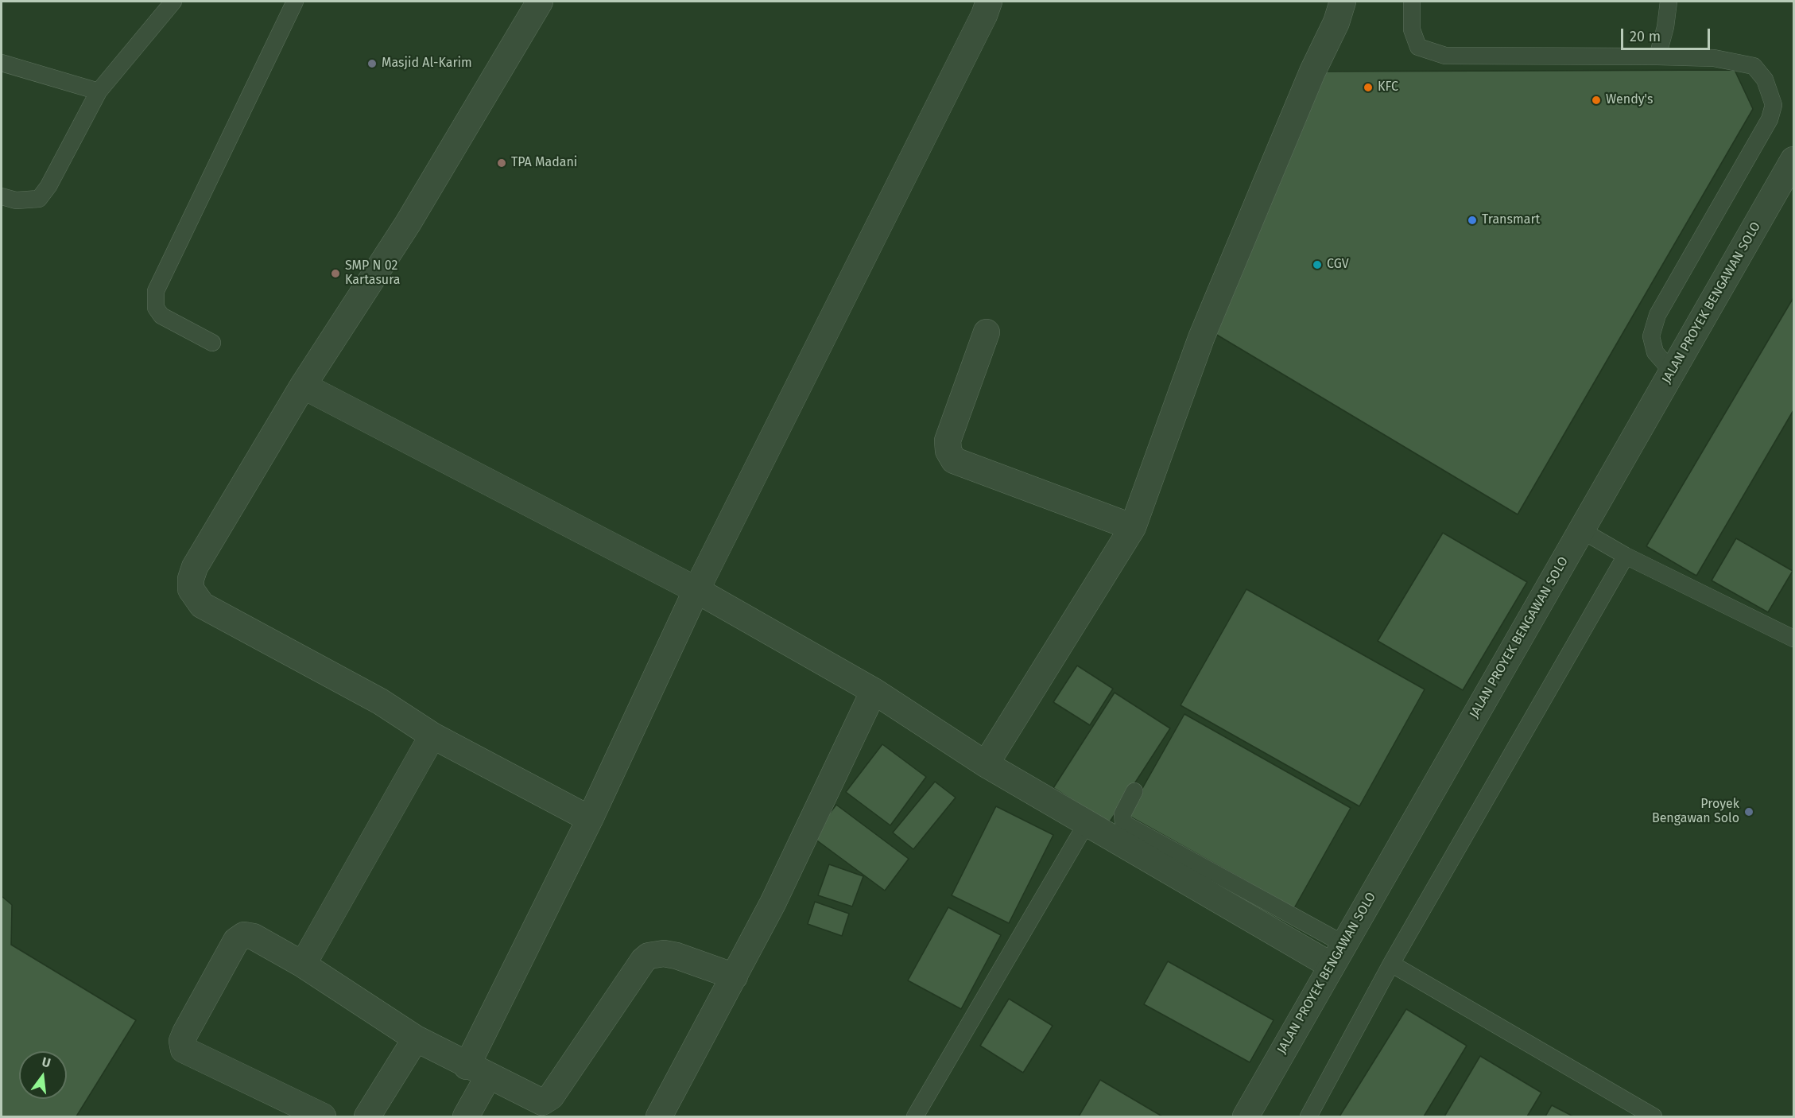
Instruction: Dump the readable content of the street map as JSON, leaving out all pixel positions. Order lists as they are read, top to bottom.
{
  "streets": {
    "street": ["JALAN PROYEK BENGAWAN SOLO"]
  },
  "places": [
    "Masjid Al-Karim",
    "KFC",
    "Wendy's",
    "TPA Madani",
    "Transmart",
    "CGV",
    "SMP N 02 Kartasura",
    "Proyek Bengawan Solo"
  ],
  "scale_bar": "20 m",
  "north": "top"
}
